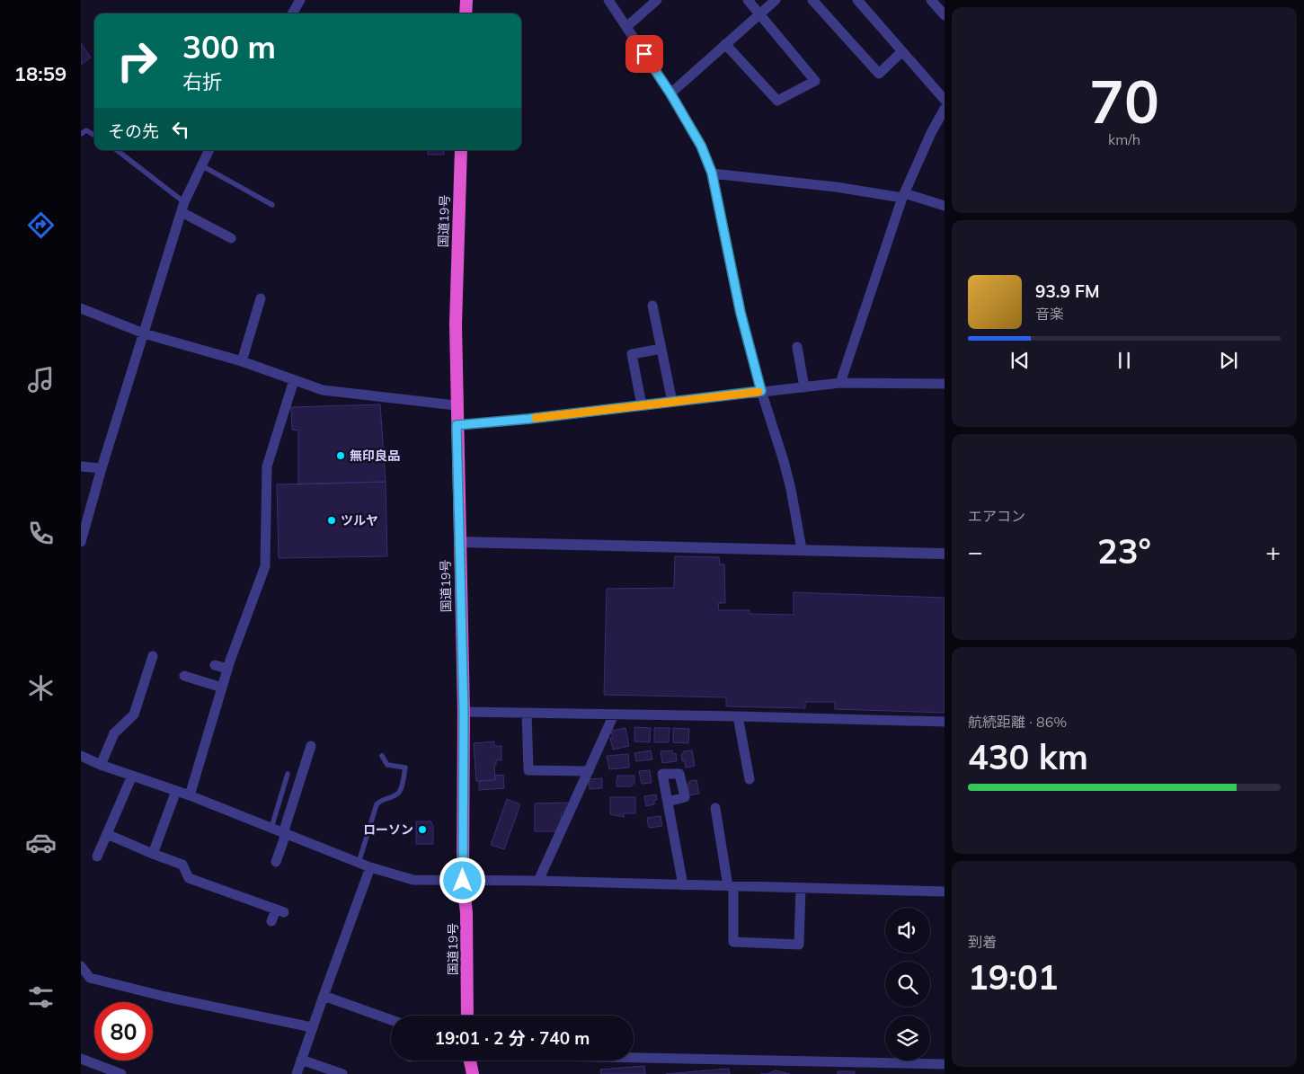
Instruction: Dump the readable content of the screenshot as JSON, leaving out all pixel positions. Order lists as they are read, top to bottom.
{
  "streets": {
    "highway": ["国道19号"]
  },
  "places": ["無印良品", "ツルヤ", "ローソン"],
  "page": {
    "tabs": "18:59",
    "tile": [
      ["70", "km/h"],
      "エアコン",
      ["航続距離 · 86%", "430 km"],
      ["到着", "19:01"]
    ],
    "turn": ["300 m", "右折"],
    "then": "その先",
    "song": ["93.9 FM", "音楽"],
    "heat": ["−", "23°", "+"],
    "limit": "80",
    "trip": "19:01 · 2 分 · 740 m"
  }
}
